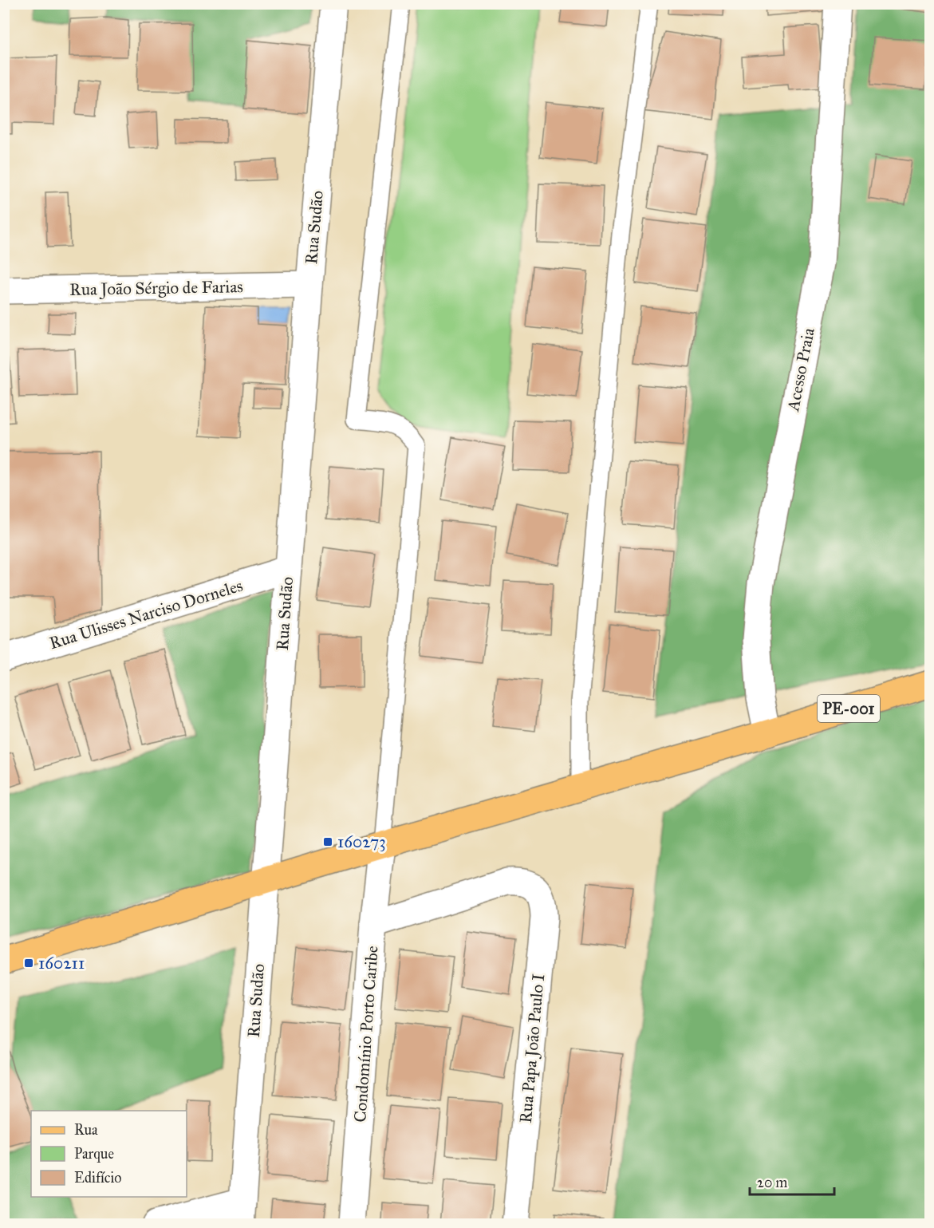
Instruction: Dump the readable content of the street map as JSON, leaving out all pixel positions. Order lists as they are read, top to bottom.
{
  "streets": {
    "main road": ["PE-001"],
    "street": [
      "Rua Sudão",
      "Rua João Sérgio de Farias",
      "Acesso Praia",
      "Rua Ulisses Narciso Dorneles",
      "Condomínio Porto Caribe",
      "Rua Papa João Paulo I"
    ]
  },
  "crossings": [
    ["Rua Sudão", "Rua João Sérgio de Farias"],
    ["Rua Sudão", "Rua Ulisses Narciso Dorneles"],
    ["Rua Sudão", "PE-001"],
    ["Acesso Praia", "PE-001"],
    ["PE-001", "Condomínio Porto Caribe"],
    ["Condomínio Porto Caribe", "Rua Papa João Paulo I"]
  ],
  "places": {
    "transit": ["160273", "160211"]
  },
  "legend": ["Rua", "Parque", "Edifício"],
  "scale_bar": "20 m"
}
